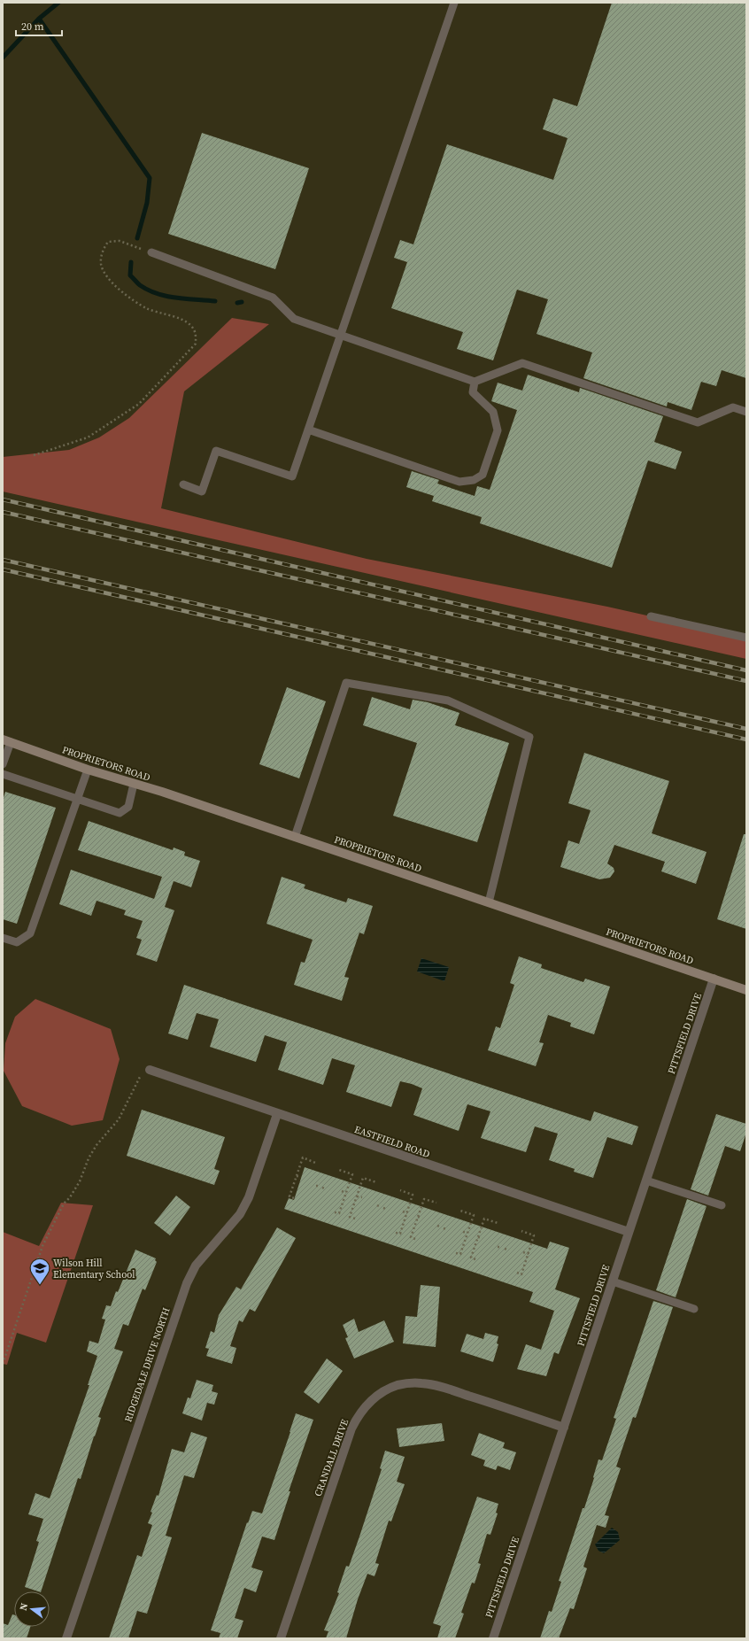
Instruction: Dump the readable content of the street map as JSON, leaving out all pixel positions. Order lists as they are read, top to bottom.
{
  "streets": {
    "street": [
      "PROPRIETORS ROAD",
      "PITTSFIELD DRIVE",
      "EASTFIELD ROAD",
      "RIDGEDALE DRIVE NORTH",
      "CRANDALL DRIVE"
    ]
  },
  "crossings": [
    ["PROPRIETORS ROAD", "PITTSFIELD DRIVE"],
    ["PITTSFIELD DRIVE", "EASTFIELD ROAD"],
    ["PITTSFIELD DRIVE", "CRANDALL DRIVE"],
    ["EASTFIELD ROAD", "RIDGEDALE DRIVE NORTH"]
  ],
  "places": {
    "school or university": ["Wilson Hill Elementary School"]
  },
  "scale_bar": "20 m",
  "north": "left"
}
